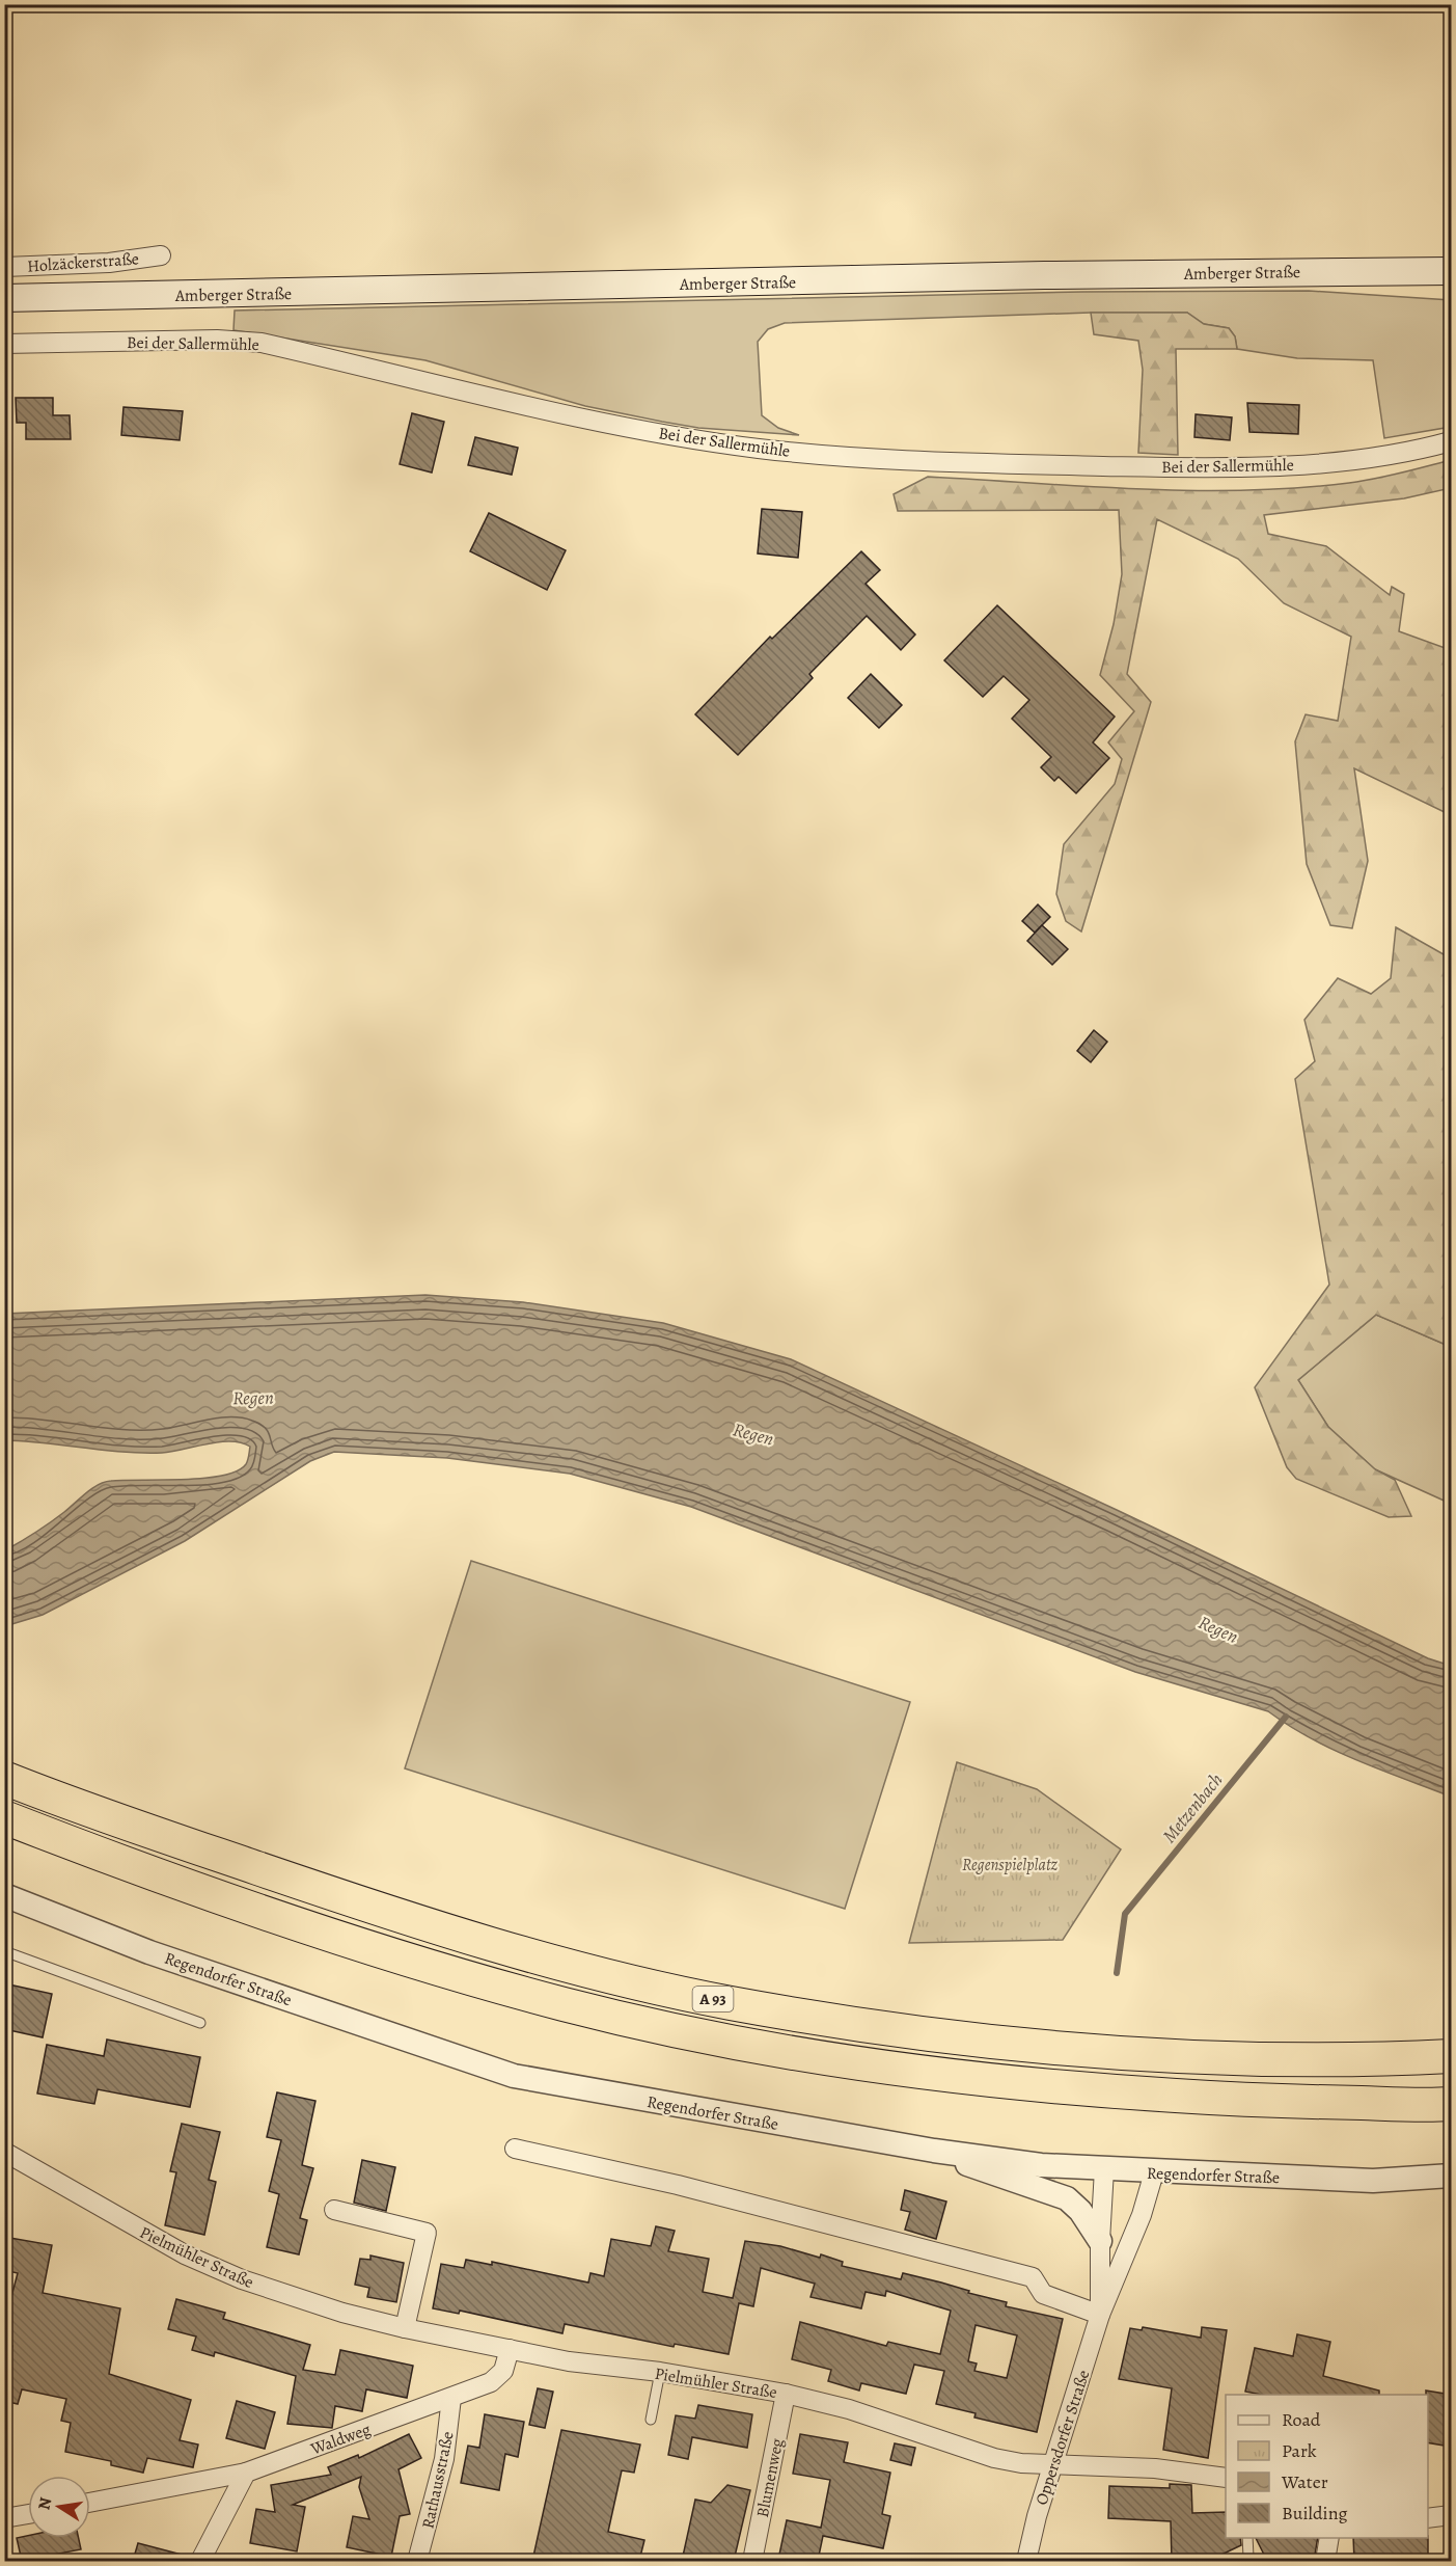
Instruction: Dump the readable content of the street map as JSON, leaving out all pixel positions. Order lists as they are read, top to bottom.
{
  "streets": {
    "highway": ["A 93"],
    "main road": ["Amberger Straße"],
    "street": [
      "Holzäckerstraße",
      "Bei der Sallermühle",
      "Regendorfer Straße",
      "Pielmühler Straße",
      "Oppersdorfer Straße",
      "Waldweg",
      "Blumenweg",
      "Rathausstraße"
    ]
  },
  "crossings": [
    ["Regendorfer Straße", "Oppersdorfer Straße"],
    ["Pielmühler Straße", "Oppersdorfer Straße"],
    ["Pielmühler Straße", "Waldweg"],
    ["Pielmühler Straße", "Blumenweg"],
    ["Waldweg", "Rathausstraße"]
  ],
  "water": ["Regen", "Metzenbach"],
  "parks": ["Regenspielplatz"],
  "legend": [
    "Road",
    "Park",
    "Water",
    "Building"
  ],
  "north": "left"
}
